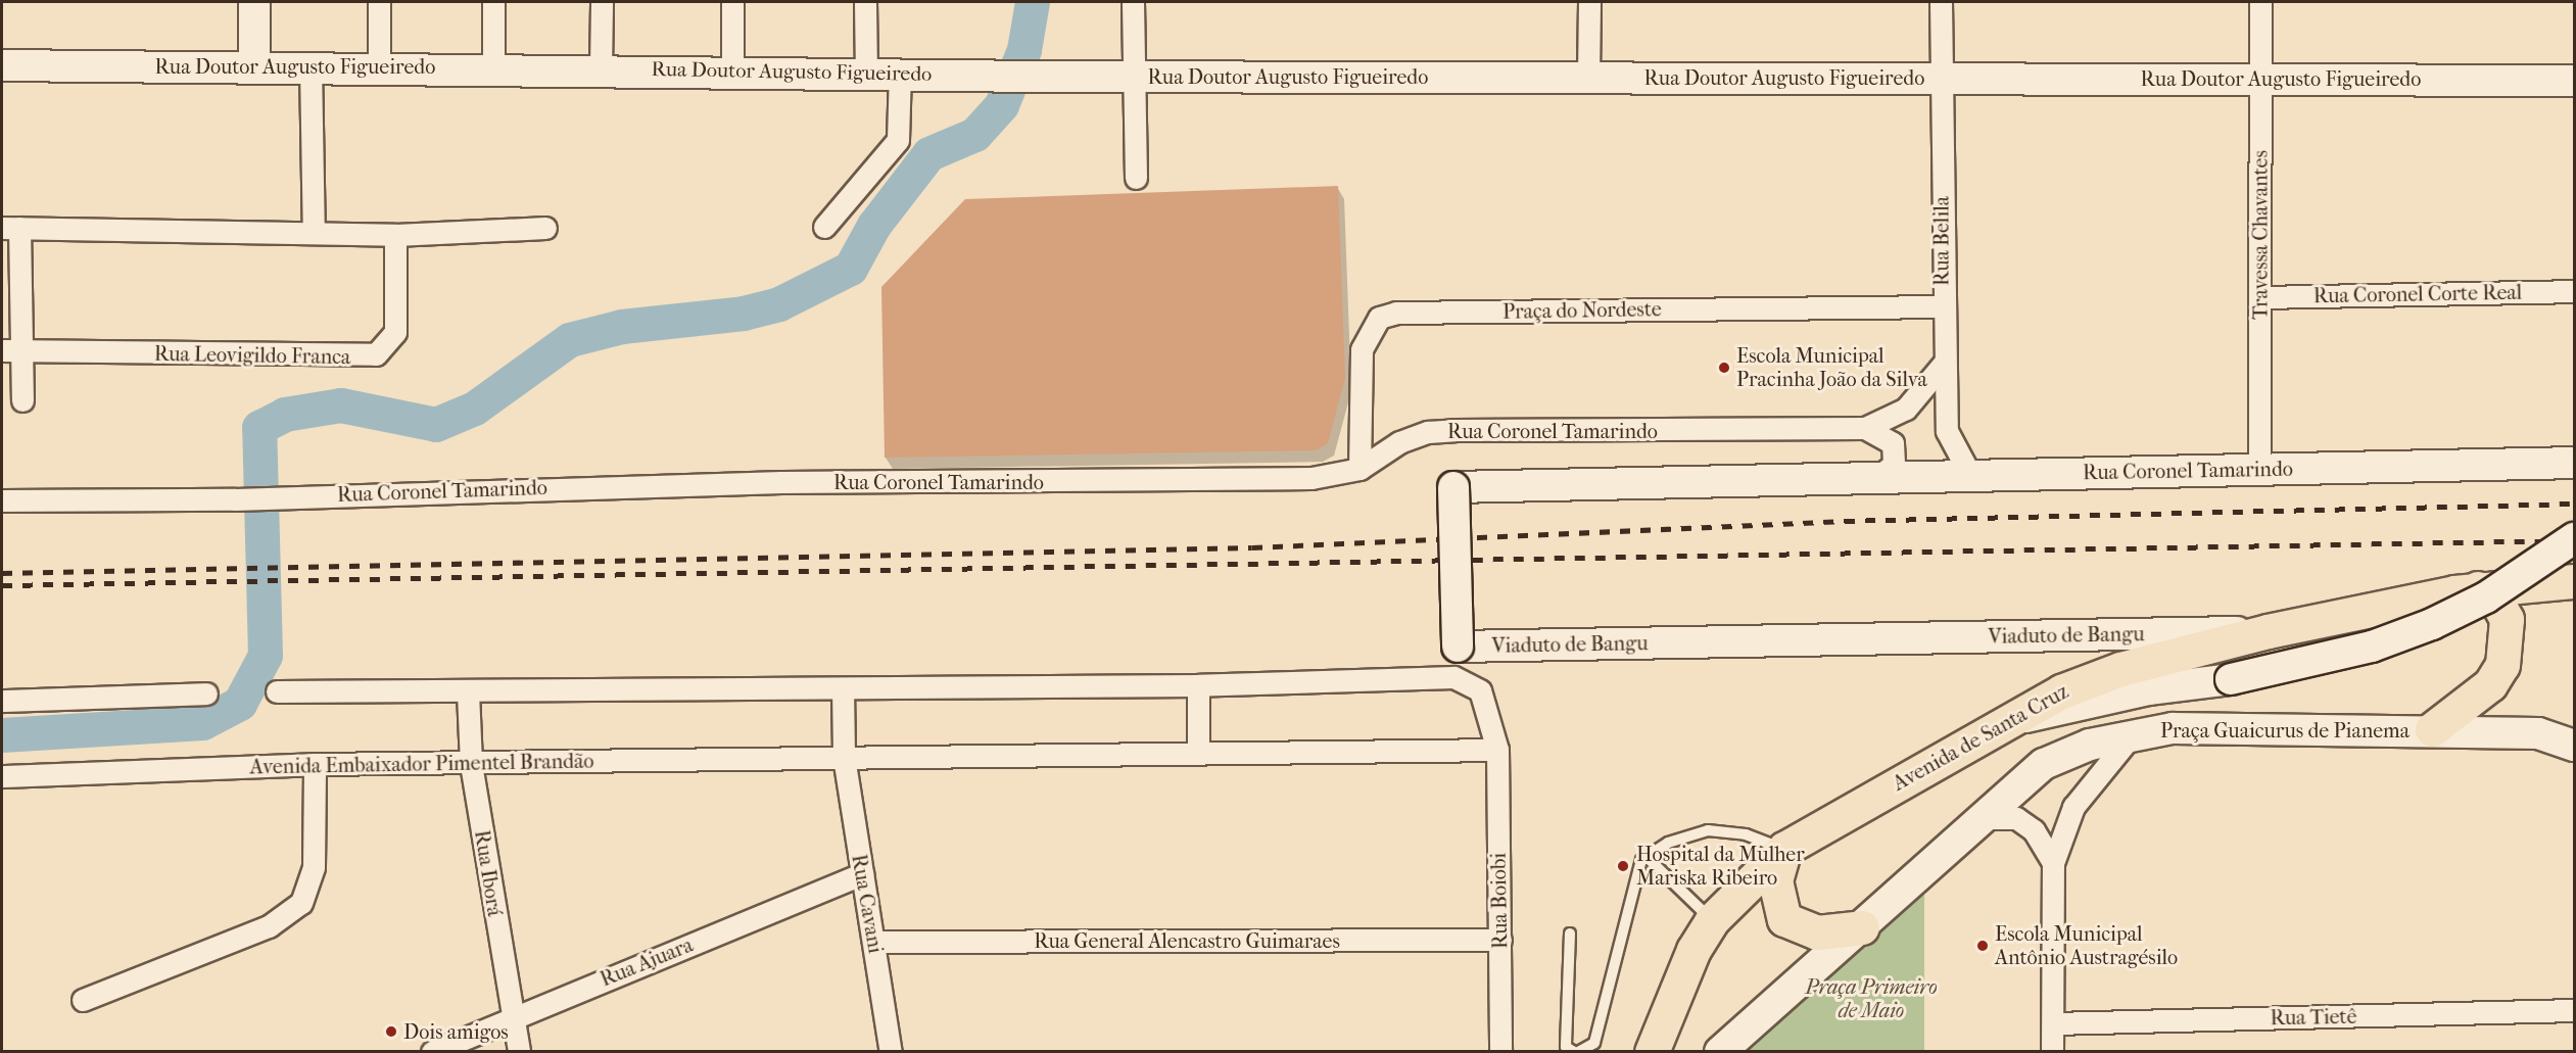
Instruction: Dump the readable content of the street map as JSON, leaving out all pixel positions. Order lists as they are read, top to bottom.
{
  "streets": {
    "main road": ["Avenida de Santa Cruz"],
    "street": [
      "Rua Doutor Augusto Figueiredo",
      "Travessa Chavantes",
      "Rua Belila",
      "Rua Coronel Corte Real",
      "Praça do Nordeste",
      "Rua Leovigildo Franca",
      "Rua Coronel Tamarindo",
      "Viaduto de Bangu",
      "Praça Guaicurus de Pianema",
      "Avenida Embaixador Pimentel Brandão",
      "Rua Iborá",
      "Rua Boiobi",
      "Rua Cavani",
      "Rua General Alencastro Guimaraes",
      "Rua Ajuara",
      "Rua Tietê"
    ]
  },
  "crossings": [
    ["Rua Doutor Augusto Figueiredo", "Travessa Chavantes"],
    ["Rua Doutor Augusto Figueiredo", "Rua Belila"],
    ["Travessa Chavantes", "Rua Coronel Corte Real"],
    ["Travessa Chavantes", "Rua Coronel Tamarindo"],
    ["Rua Belila", "Praça do Nordeste"],
    ["Rua Belila", "Rua Coronel Tamarindo"],
    ["Praça do Nordeste", "Rua Coronel Tamarindo"],
    ["Rua Coronel Tamarindo", "Viaduto de Bangu"],
    ["Viaduto de Bangu", "Avenida de Santa Cruz"],
    ["Avenida Embaixador Pimentel Brandão", "Rua Iborá"],
    ["Avenida Embaixador Pimentel Brandão", "Rua Boiobi"],
    ["Avenida Embaixador Pimentel Brandão", "Rua Cavani"],
    ["Rua Iborá", "Rua Ajuara"],
    ["Rua Boiobi", "Rua General Alencastro Guimaraes"],
    ["Rua Cavani", "Rua General Alencastro Guimaraes"],
    ["Rua Cavani", "Rua Ajuara"]
  ],
  "parks": ["Praça Primeiro de Maio"],
  "places": [
    "Escola Municipal Pracinha João da Silva",
    "Hospital da Mulher Mariska Ribeiro",
    "Escola Municipal Antônio Austragésilo",
    "Dois amigos"
  ]
}
